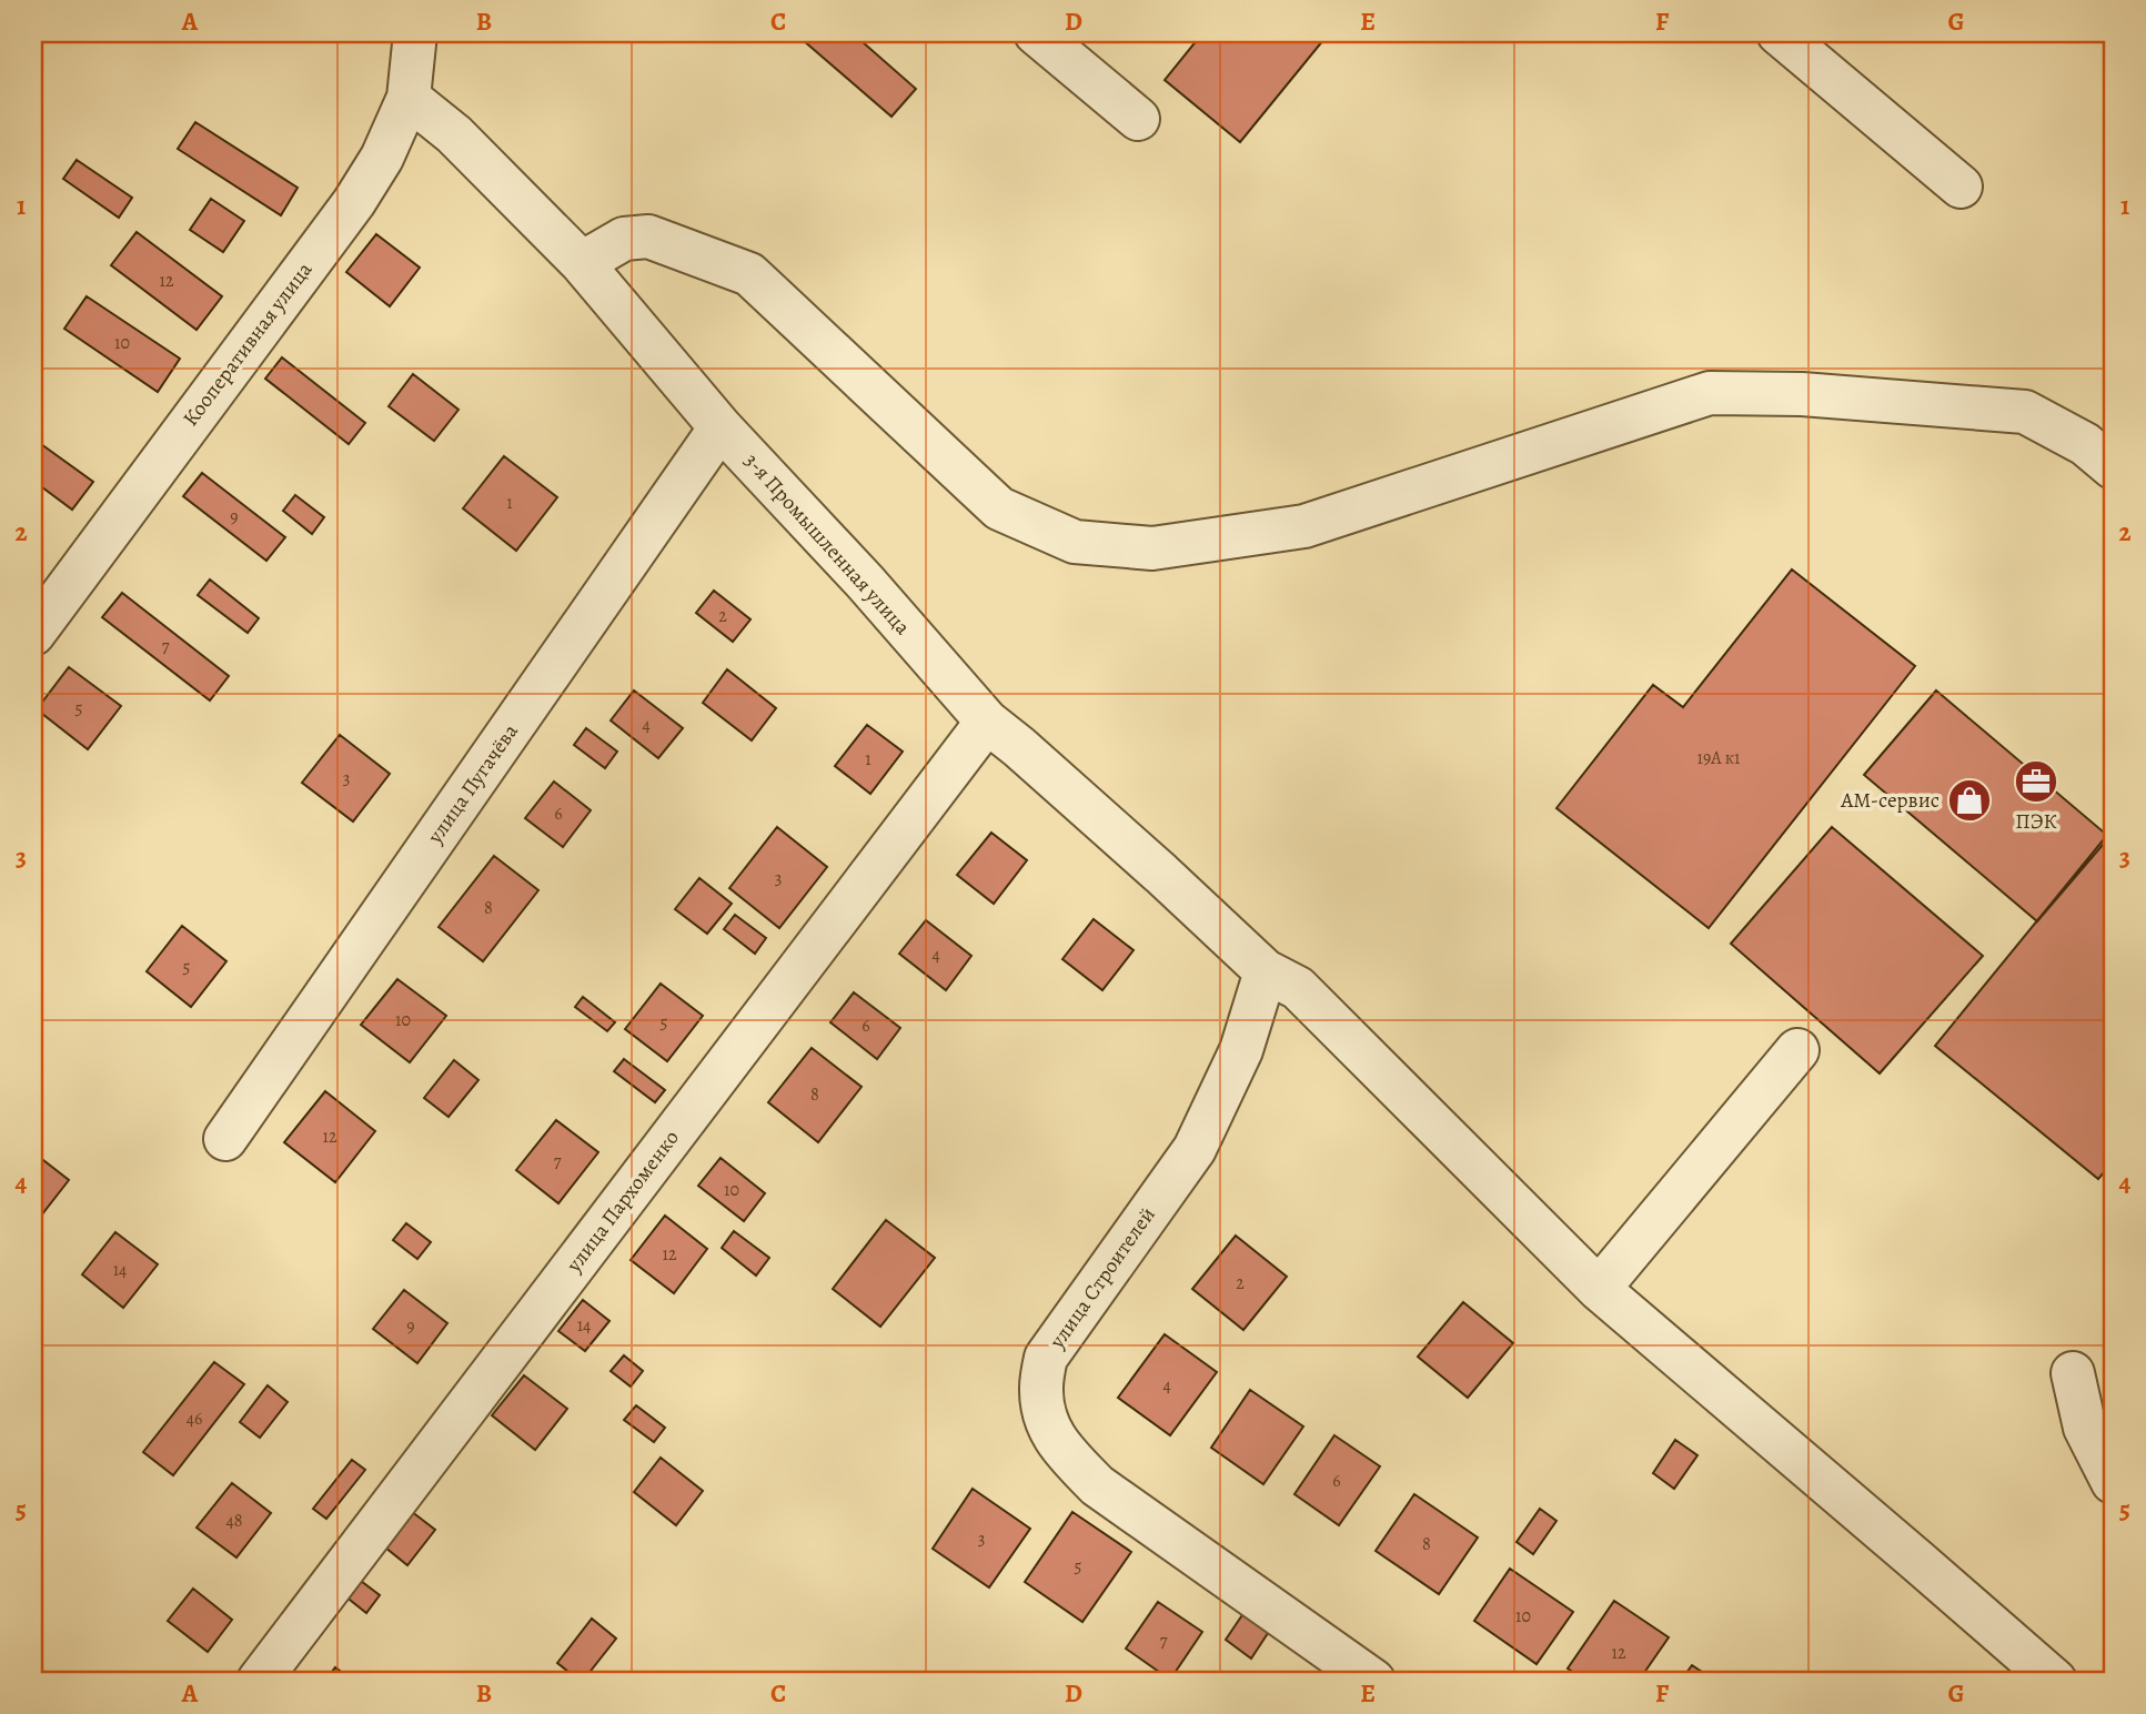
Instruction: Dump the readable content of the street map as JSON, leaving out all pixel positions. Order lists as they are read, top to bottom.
{
  "streets": {
    "street": [
      "Кооперативная улица",
      "3-я Промышленная улица",
      "улица Пугачёва",
      "улица Пархоменко",
      "улица Строителей"
    ]
  },
  "crossings": [
    ["Кооперативная улица", "3-я Промышленная улица"],
    ["3-я Промышленная улица", "улица Пугачёва"],
    ["3-я Промышленная улица", "улица Пархоменко"],
    ["3-я Промышленная улица", "улица Строителей"]
  ],
  "places": {
    "office": ["ПЭК"],
    "shop": ["АМ-сервис"]
  },
  "house_numbers": [
    "12",
    "10",
    "1",
    "9",
    "2",
    "7",
    "5",
    "4",
    "19А к1",
    "1",
    "3",
    "6",
    "3",
    "8",
    "4",
    "5",
    "10",
    "5",
    "6",
    "8",
    "12",
    "7",
    "10",
    "12",
    "14",
    "2",
    "14",
    "9",
    "4",
    "46",
    "6",
    "48",
    "3",
    "8",
    "5",
    "10",
    "7",
    "12"
  ],
  "grid": {
    "columns": [
      "A",
      "B",
      "C",
      "D",
      "E",
      "F",
      "G"
    ],
    "rows": [
      "1",
      "2",
      "3",
      "4",
      "5"
    ]
  }
}
